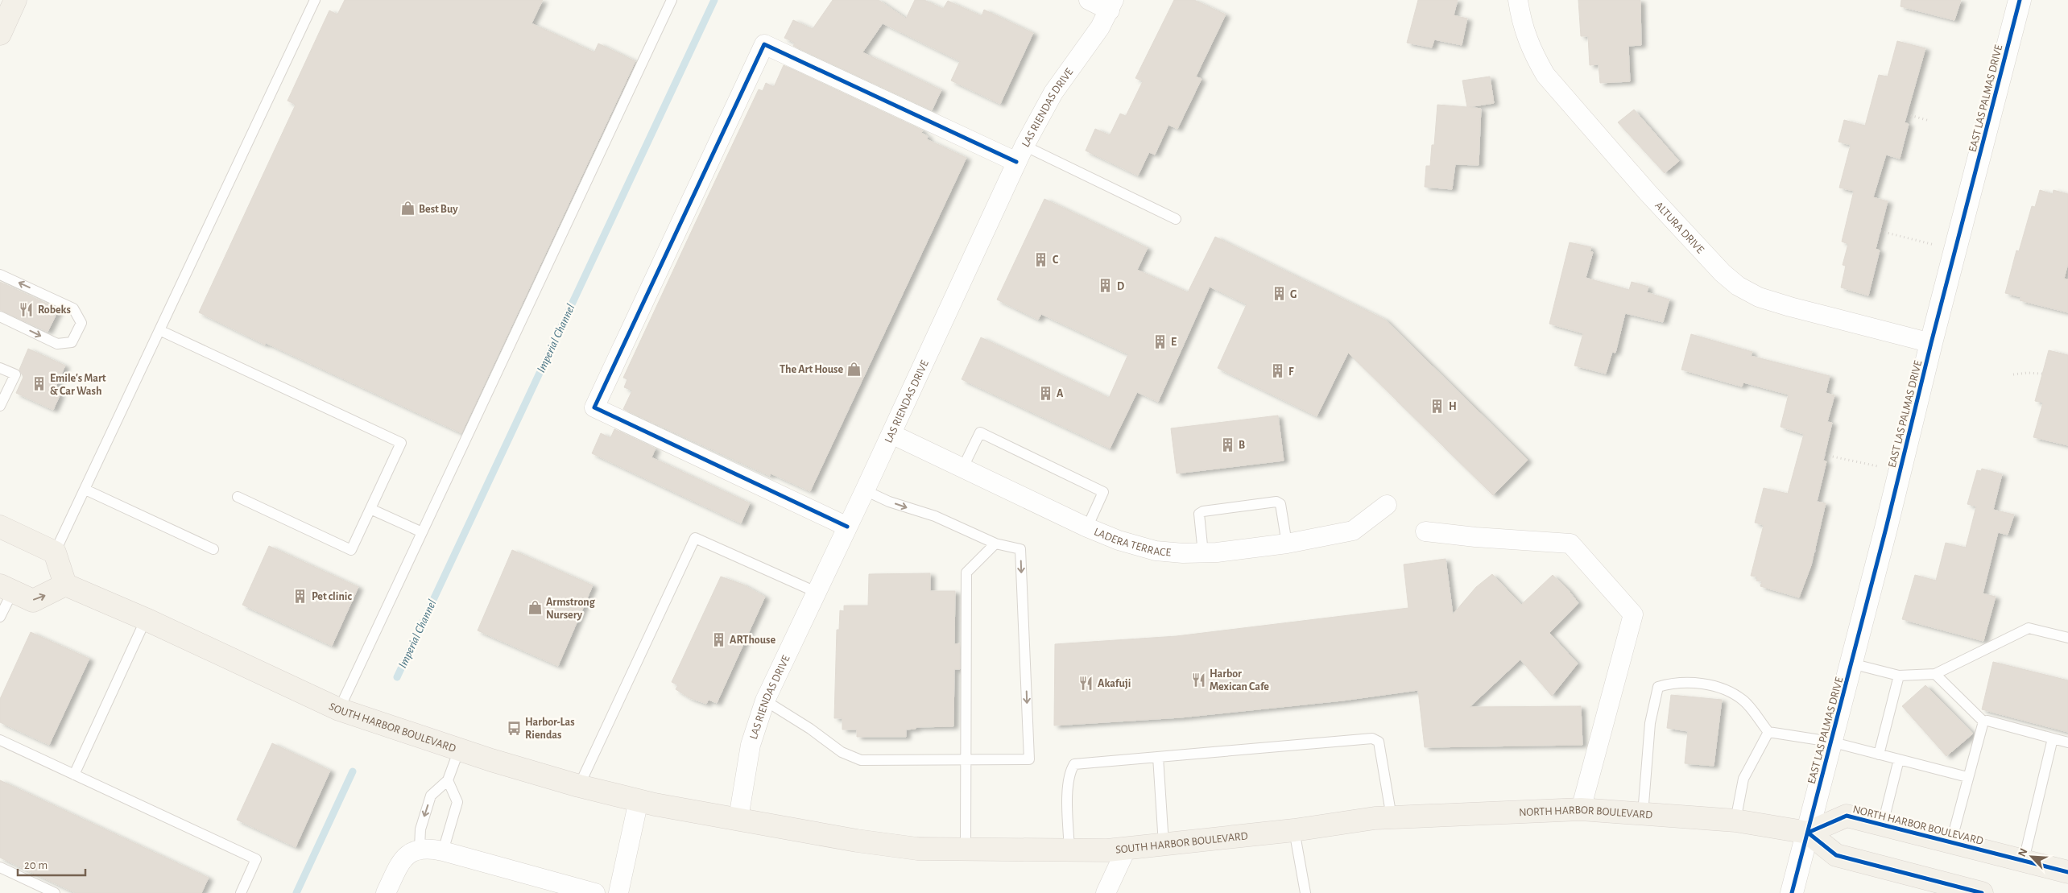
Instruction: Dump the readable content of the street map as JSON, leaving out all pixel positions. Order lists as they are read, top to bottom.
{
  "streets": {
    "main road": ["SOUTH HARBOR BOULEVARD", "NORTH HARBOR BOULEVARD"],
    "street": [
      "EAST LAS PALMAS DRIVE",
      "LAS RIENDAS DRIVE",
      "ALTURA DRIVE",
      "LADERA TERRACE"
    ]
  },
  "crossings": [
    ["EAST LAS PALMAS DRIVE", "ALTURA DRIVE"],
    ["EAST LAS PALMAS DRIVE", "NORTH HARBOR BOULEVARD"],
    ["LAS RIENDAS DRIVE", "LADERA TERRACE"],
    ["LAS RIENDAS DRIVE", "SOUTH HARBOR BOULEVARD"],
    ["SOUTH HARBOR BOULEVARD", "NORTH HARBOR BOULEVARD"]
  ],
  "water": ["Imperial Channel"],
  "places": {
    "shop": ["Best Buy", "The Art House", "Armstrong Nursery"],
    "building": [
      "C",
      "D",
      "G",
      "E",
      "F",
      "Emile's Mart & Car Wash",
      "A",
      "H",
      "B",
      "Pet clinic",
      "ARThouse"
    ],
    "restaurant": ["Robeks", "Harbor Mexican Cafe", "Akafuji"],
    "bus stop": ["Harbor-Las Riendas"]
  },
  "scale_bar": "20 m",
  "north": "top left"
}
